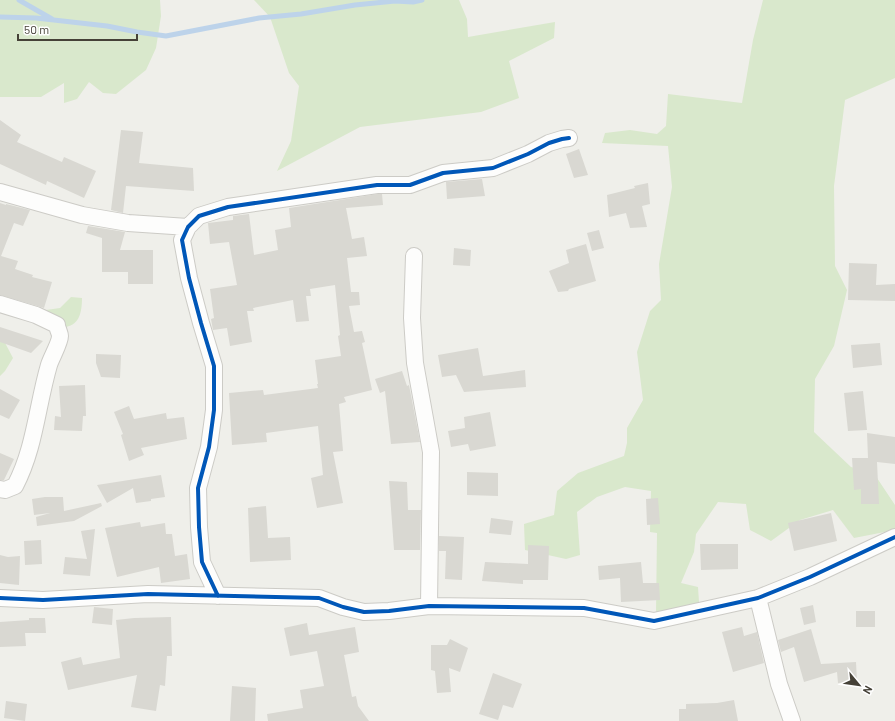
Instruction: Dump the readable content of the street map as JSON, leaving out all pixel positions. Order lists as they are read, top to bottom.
{
  "scale_bar": "50 m",
  "north": "bottom right"
}
